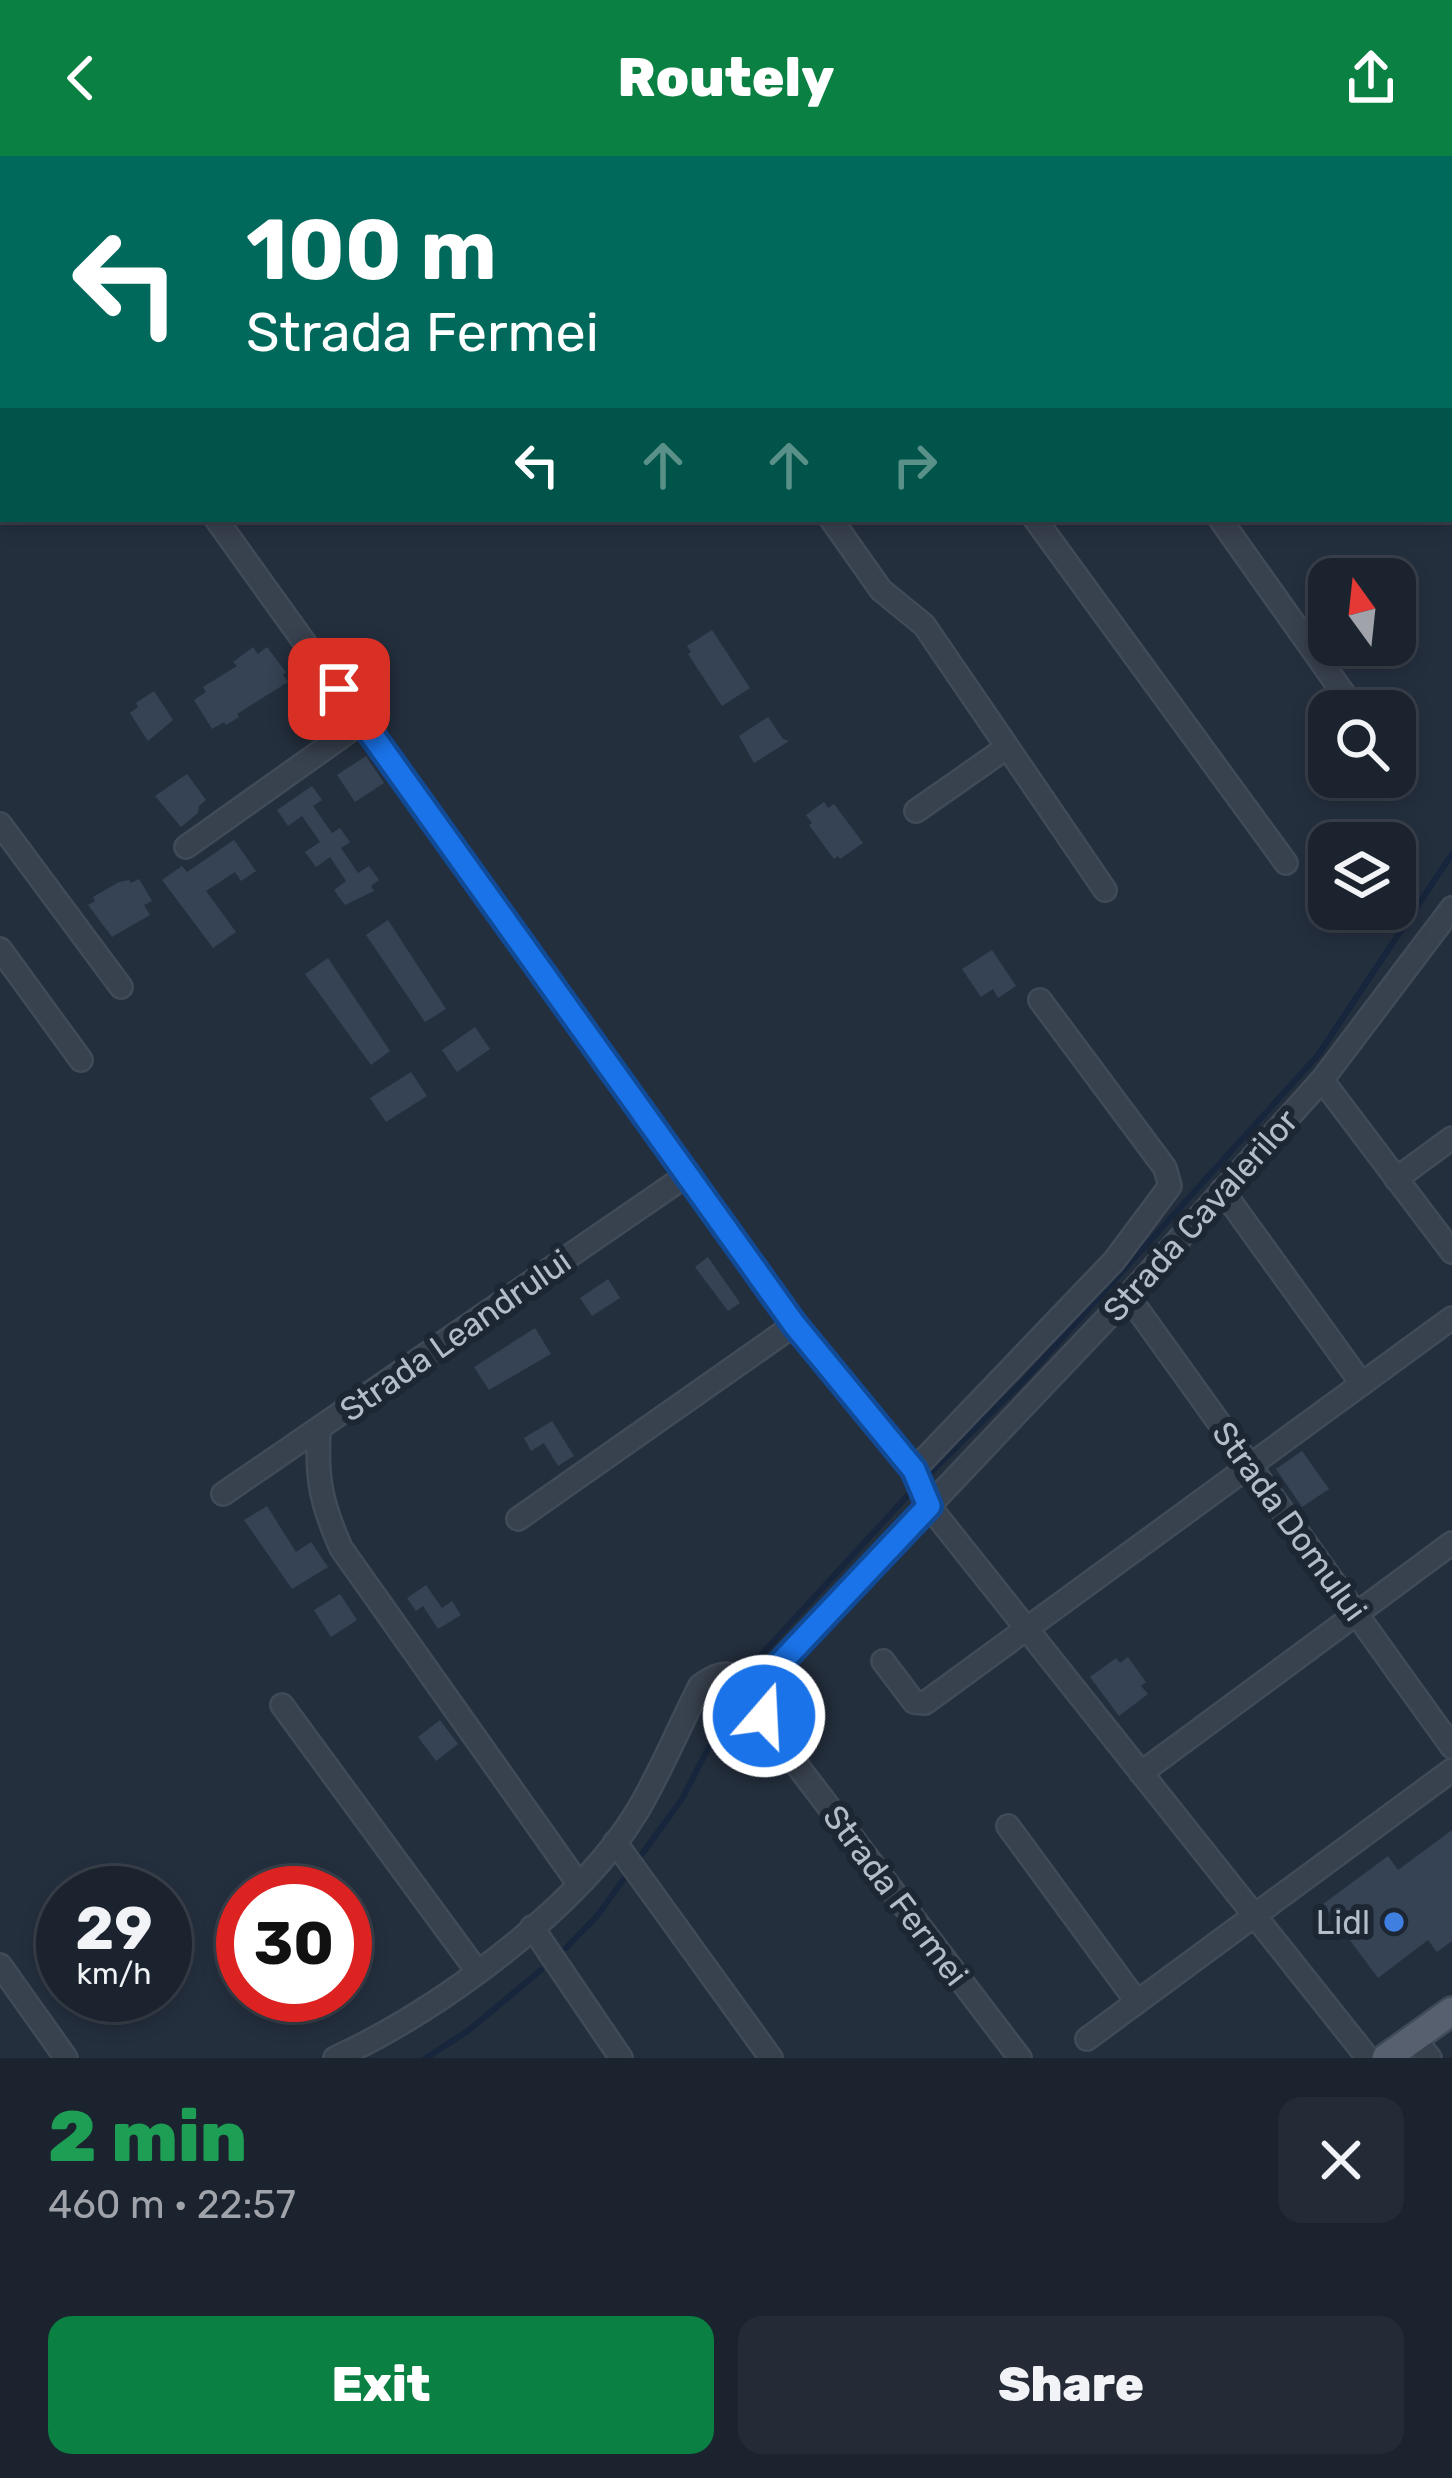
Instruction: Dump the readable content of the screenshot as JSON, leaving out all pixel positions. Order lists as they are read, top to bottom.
{
  "streets": {
    "street": [
      "Strada Cavalerilor",
      "Strada Leandrului",
      "Strada Domului",
      "Strada Fermei"
    ]
  },
  "crossings": [
    ["Strada Cavalerilor", "Strada Domului"]
  ],
  "places": ["Lidl"],
  "north": "top",
  "page": {
    "header": "Routely",
    "turn": ["100 m", "Strada Fermei"],
    "speed": "29 km/h",
    "limit": "30",
    "heading": ["2 min", "460 m · 22:57"],
    "buttons": ["Exit", "Share"]
  }
}
